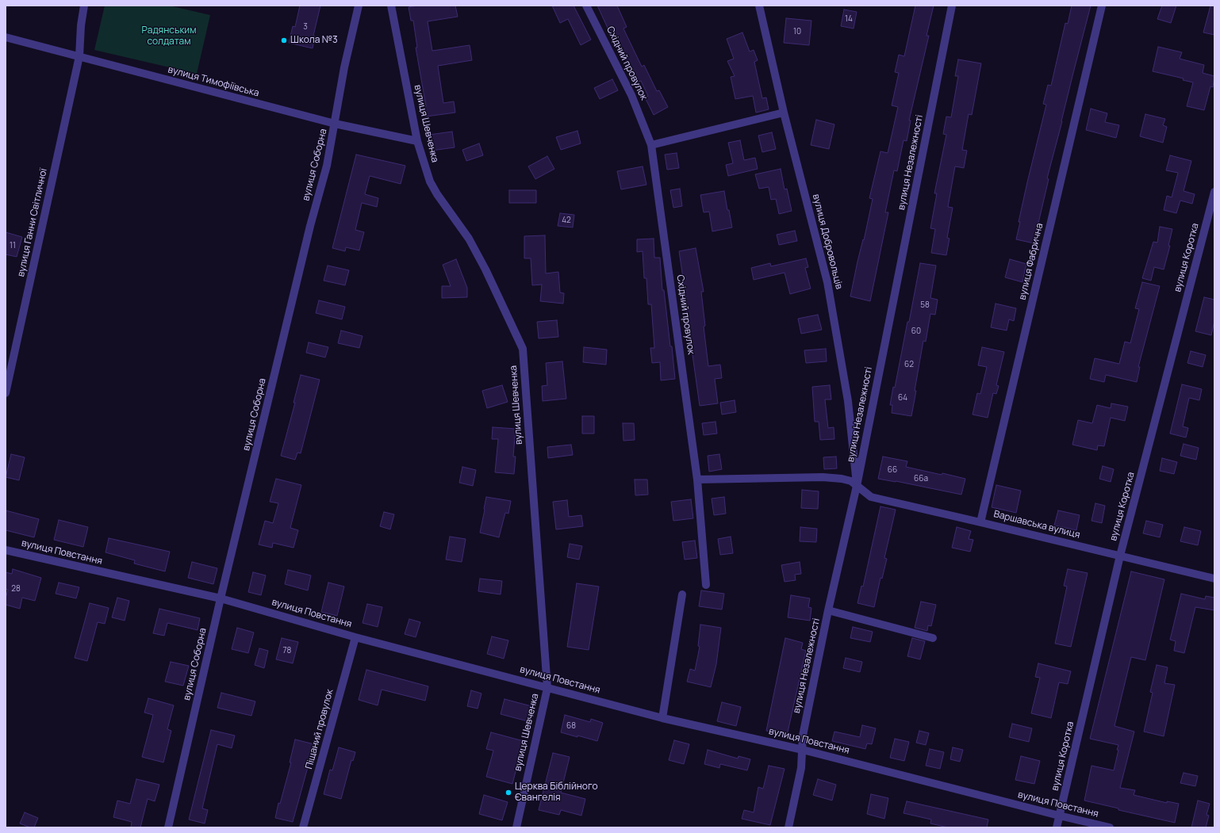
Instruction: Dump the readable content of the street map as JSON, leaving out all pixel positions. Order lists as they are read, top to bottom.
{
  "streets": {
    "street": [
      "Східний провулок",
      "вулиця Тимофіївська",
      "вулиця Шевченка",
      "вулиця Незалежності",
      "вулиця Соборна",
      "вулиця Ганни Світличної",
      "вулиця Добровольців",
      "вулиця Коротка",
      "вулиця Фабрична",
      "Варшавська вулиця",
      "вулиця Повстання",
      "Піщаний провулок"
    ]
  },
  "crossings": [
    ["вулиця Тимофіївська", "вулиця Шевченка"],
    ["вулиця Тимофіївська", "вулиця Соборна"],
    ["вулиця Тимофіївська", "вулиця Ганни Світличної"],
    ["вулиця Шевченка", "вулиця Повстання"],
    ["вулиця Незалежності", "вулиця Добровольців"],
    ["вулиця Незалежності", "Варшавська вулиця"],
    ["вулиця Незалежності", "вулиця Повстання"],
    ["вулиця Соборна", "вулиця Повстання"],
    ["вулиця Добровольців", "Варшавська вулиця"],
    ["вулиця Коротка", "Варшавська вулиця"],
    ["вулиця Коротка", "вулиця Повстання"],
    ["вулиця Фабрична", "Варшавська вулиця"],
    ["вулиця Повстання", "Піщаний провулок"]
  ],
  "parks": ["Радянським солдатам"],
  "places": ["Школа №3", "Церква Біблійного Євангелія"],
  "house_numbers": [
    "14",
    "3",
    "10",
    "42",
    "11",
    "58",
    "60",
    "62",
    "64",
    "66",
    "66а",
    "28",
    "78",
    "68"
  ]
}
